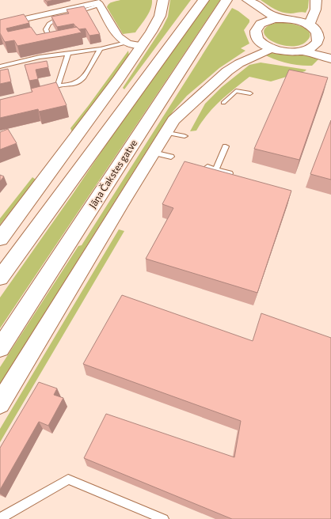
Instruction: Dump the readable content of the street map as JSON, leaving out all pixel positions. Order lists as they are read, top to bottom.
{
  "streets": {
    "main road": ["Jāņa Čakstes gatve"]
  }
}
